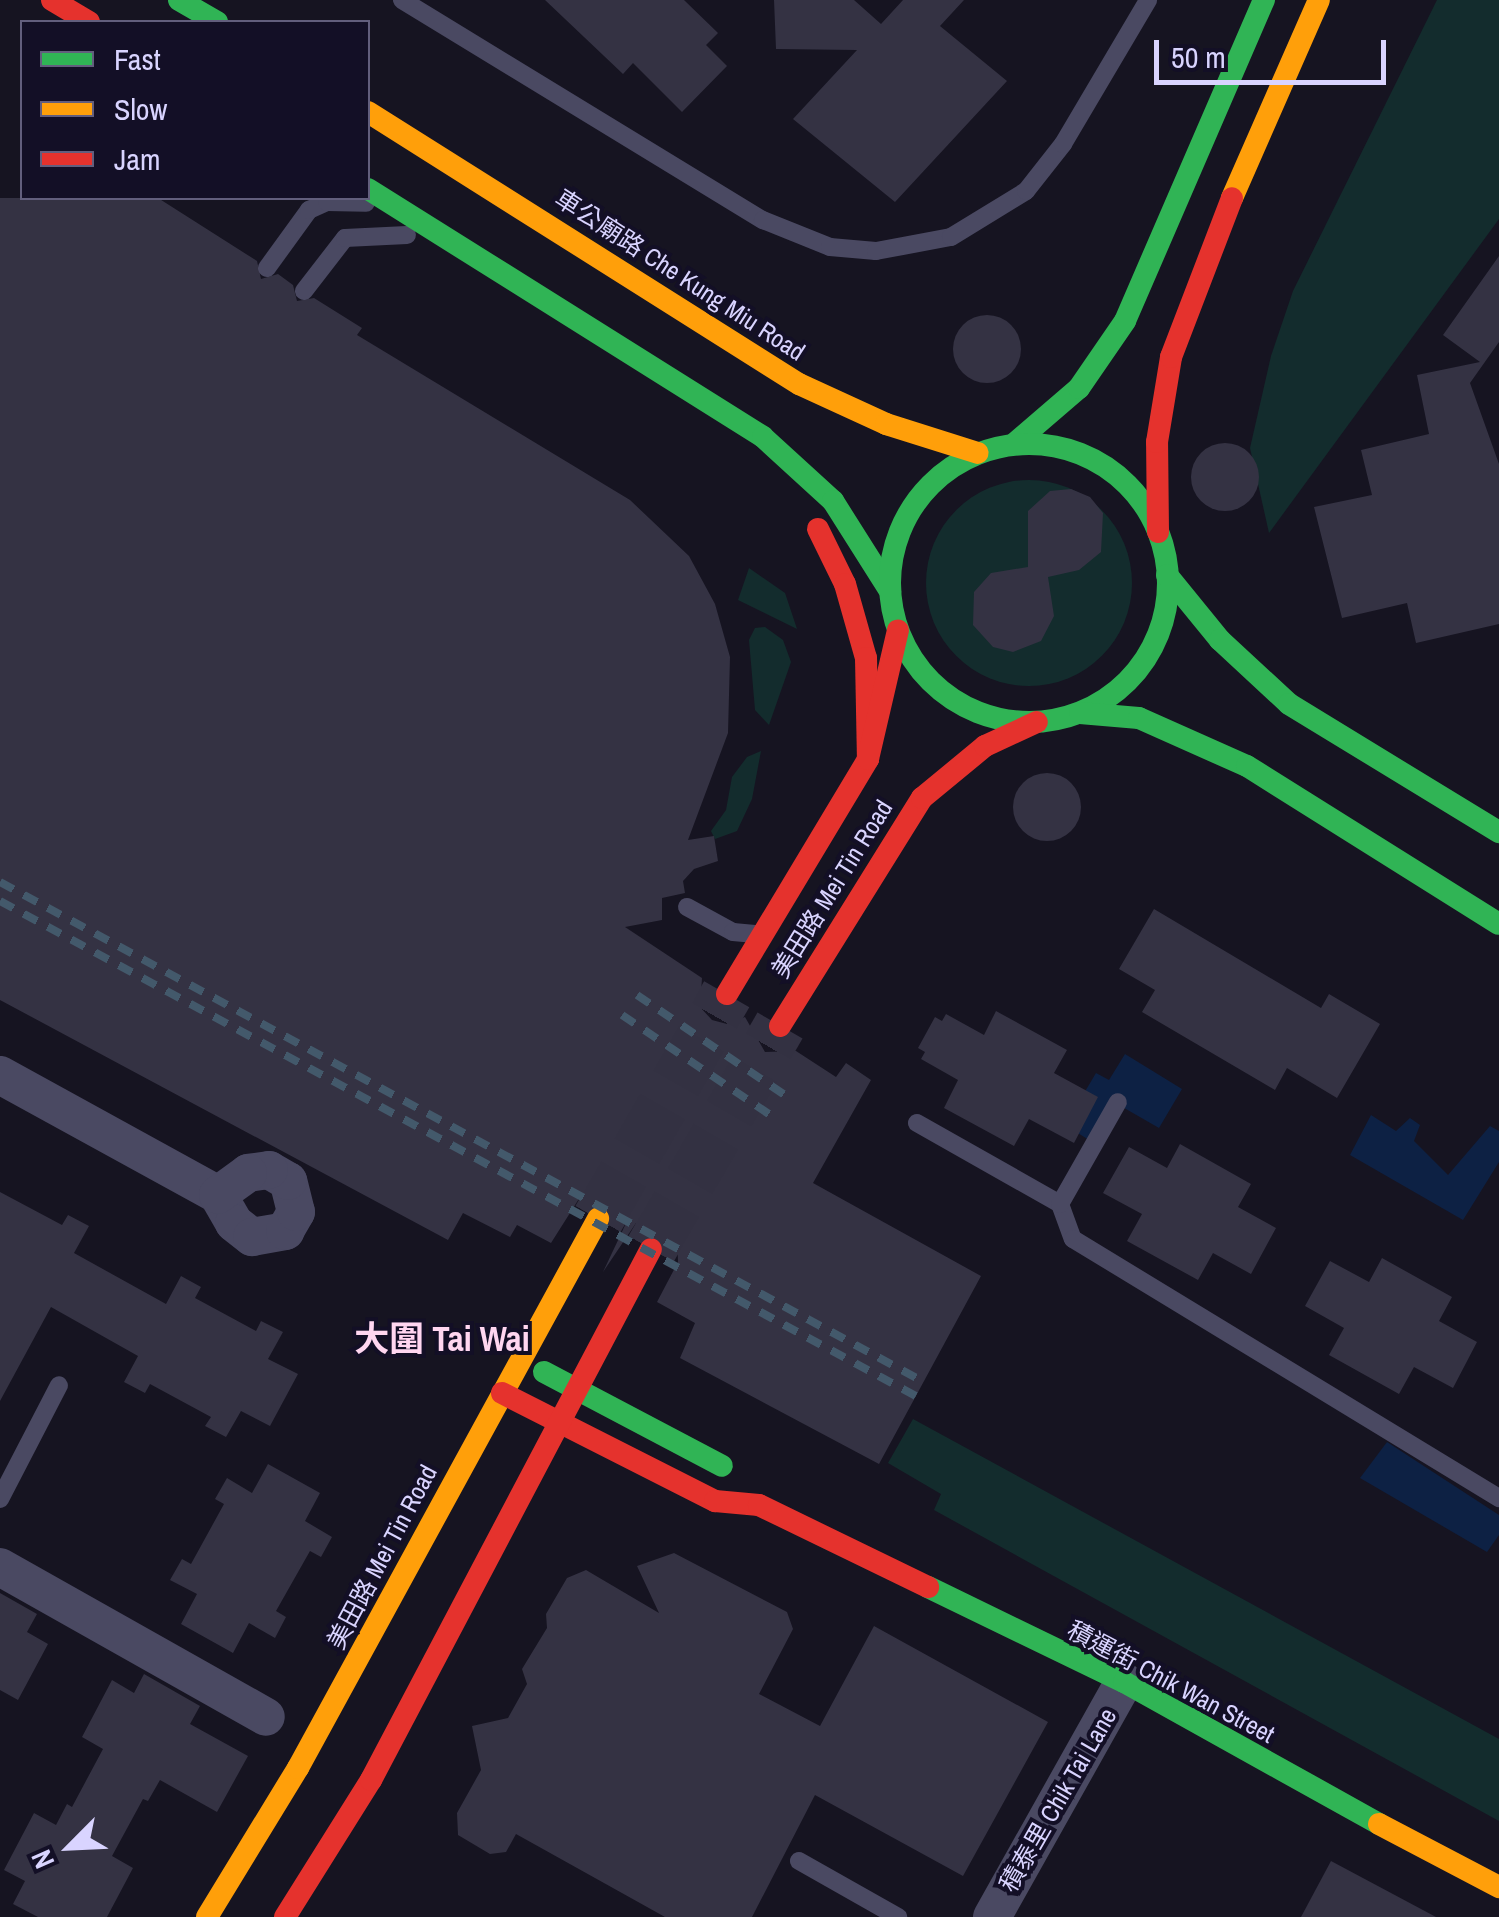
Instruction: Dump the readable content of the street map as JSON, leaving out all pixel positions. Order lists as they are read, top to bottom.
{
  "streets": {
    "main road": ["車公廟路 Che Kung Miu Road", "美田路 Mei Tin Road", "積運街 Chik Wan Street"],
    "street": ["積泰里 Chik Tai Lane"]
  },
  "crossings": [
    ["車公廟路 Che Kung Miu Road", "美田路 Mei Tin Road"],
    ["美田路 Mei Tin Road", "積運街 Chik Wan Street"],
    ["積運街 Chik Wan Street", "積泰里 Chik Tai Lane"]
  ],
  "districts": ["大圍 Tai Wai"],
  "legend": ["Fast", "Slow", "Jam"],
  "scale_bar": "50 m",
  "north": "bottom left"
}
